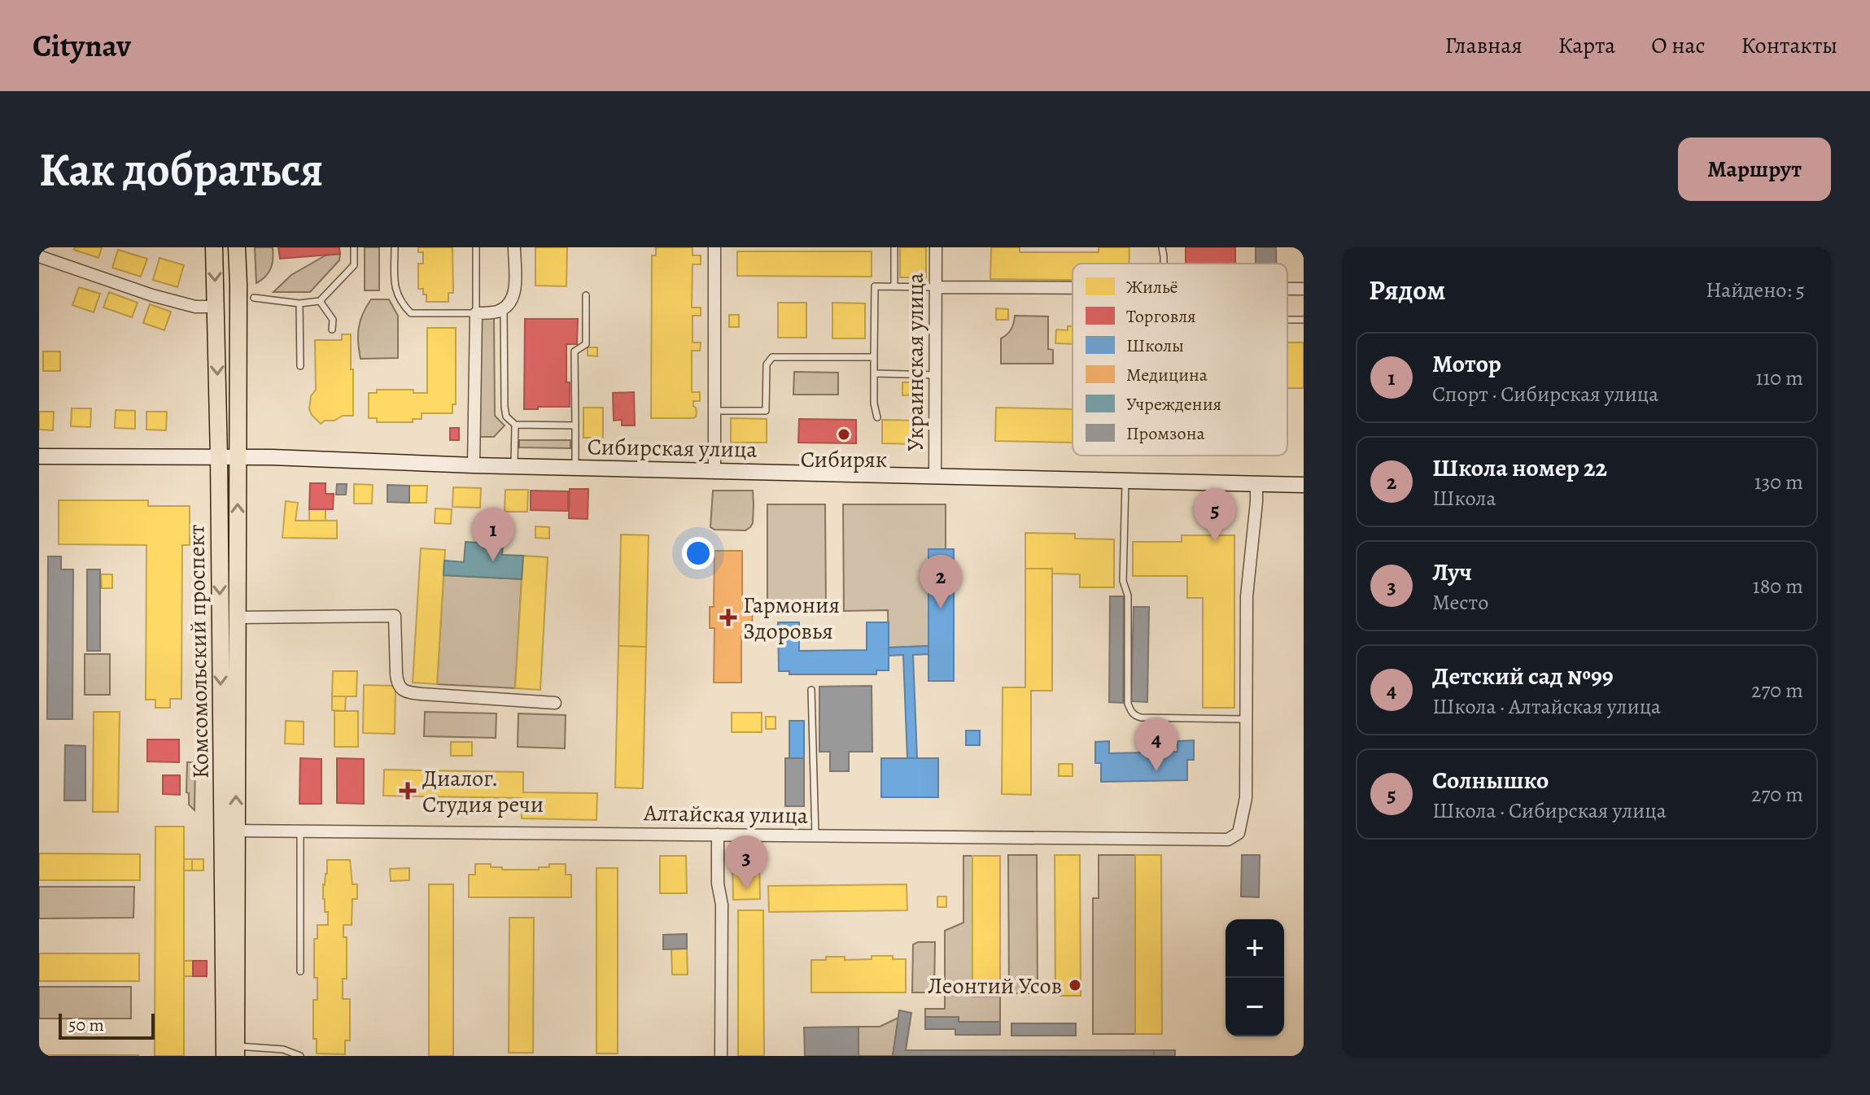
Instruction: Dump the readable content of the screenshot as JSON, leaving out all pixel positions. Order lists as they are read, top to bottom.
{
  "streets": {
    "main road": ["Сибирская улица", "Комсомольский проспект"],
    "street": ["Украинская улица", "Алтайская улица"]
  },
  "crossings": [
    ["Украинская улица", "Сибирская улица"],
    ["Сибирская улица", "Комсомольский проспект"],
    ["Комсомольский проспект", "Алтайская улица"]
  ],
  "places": {
    "other": ["Сибиряк", "Леонтий Усов"],
    "health": ["Гармония Здоровья", "Диалог. Студия речи"]
  },
  "legend": [
    "Жильё",
    "Торговля",
    "Школы",
    "Медицина",
    "Учреждения",
    "Промзона"
  ],
  "scale_bar": "50 m",
  "page": {
    "header": "Citynav",
    "nav": [
      "Главная",
      "Карта",
      "О нас",
      "Контакты"
    ],
    "buttons": "Маршрут",
    "title": "Как добраться",
    "heading": ["Рядом", "Найдено: 5"],
    "list": [
      {
        "mark": "1",
        "name": "Мотор",
        "note": "Спорт · Сибирская улица",
        "value": "110 m"
      },
      {
        "mark": "2",
        "name": "Школа номер 22",
        "note": "Школа",
        "value": "130 m"
      },
      {
        "mark": "3",
        "name": "Луч",
        "note": "Место",
        "value": "180 m"
      },
      {
        "mark": "4",
        "name": "Детский сад №99",
        "note": "Школа · Алтайская улица",
        "value": "270 m"
      },
      {
        "mark": "5",
        "name": "Солнышко",
        "note": "Школа · Сибирская улица",
        "value": "270 m"
      }
    ],
    "pins": [
      "5",
      "1",
      "2",
      "4",
      "3"
    ],
    "map_buttons": ["+", "−"],
    "scale": "50 m"
  }
}
